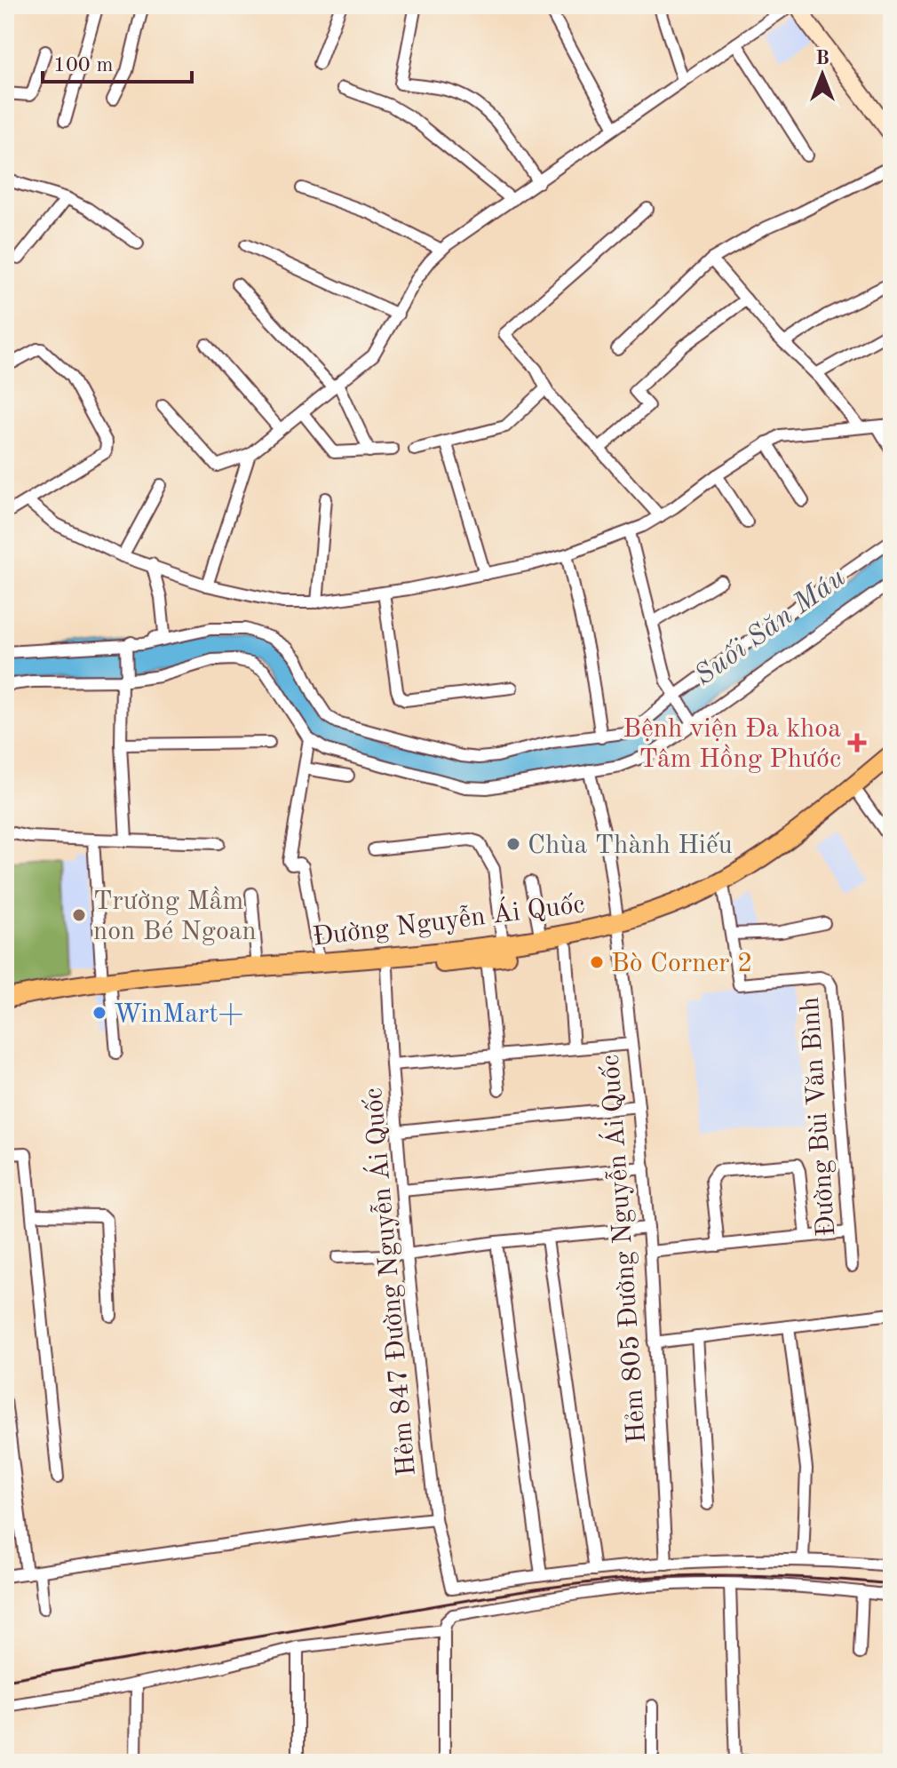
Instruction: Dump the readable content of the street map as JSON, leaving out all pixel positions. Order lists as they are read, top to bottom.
{
  "streets": {
    "main road": ["Đường Nguyễn Ái Quốc"],
    "street": ["Đường Bùi Văn Bình", "Hẻm 805 Đường Nguyễn Ái Quốc", "Hẻm 847 Đường Nguyễn Ái Quốc"]
  },
  "crossings": [
    ["Đường Nguyễn Ái Quốc", "Đường Bùi Văn Bình"],
    ["Đường Nguyễn Ái Quốc", "Hẻm 805 Đường Nguyễn Ái Quốc"],
    ["Đường Nguyễn Ái Quốc", "Hẻm 847 Đường Nguyễn Ái Quốc"]
  ],
  "water": ["Suối Săn Máu"],
  "places": {
    "health": ["Bệnh viện Đa khoa Tâm Hồng Phước"],
    "other": [
      "Chùa Thành Hiếu",
      "Trường Mầm non Bé Ngoan",
      "Bò Corner 2",
      "WinMart+"
    ]
  },
  "scale_bar": "100 m",
  "north": "top"
}
